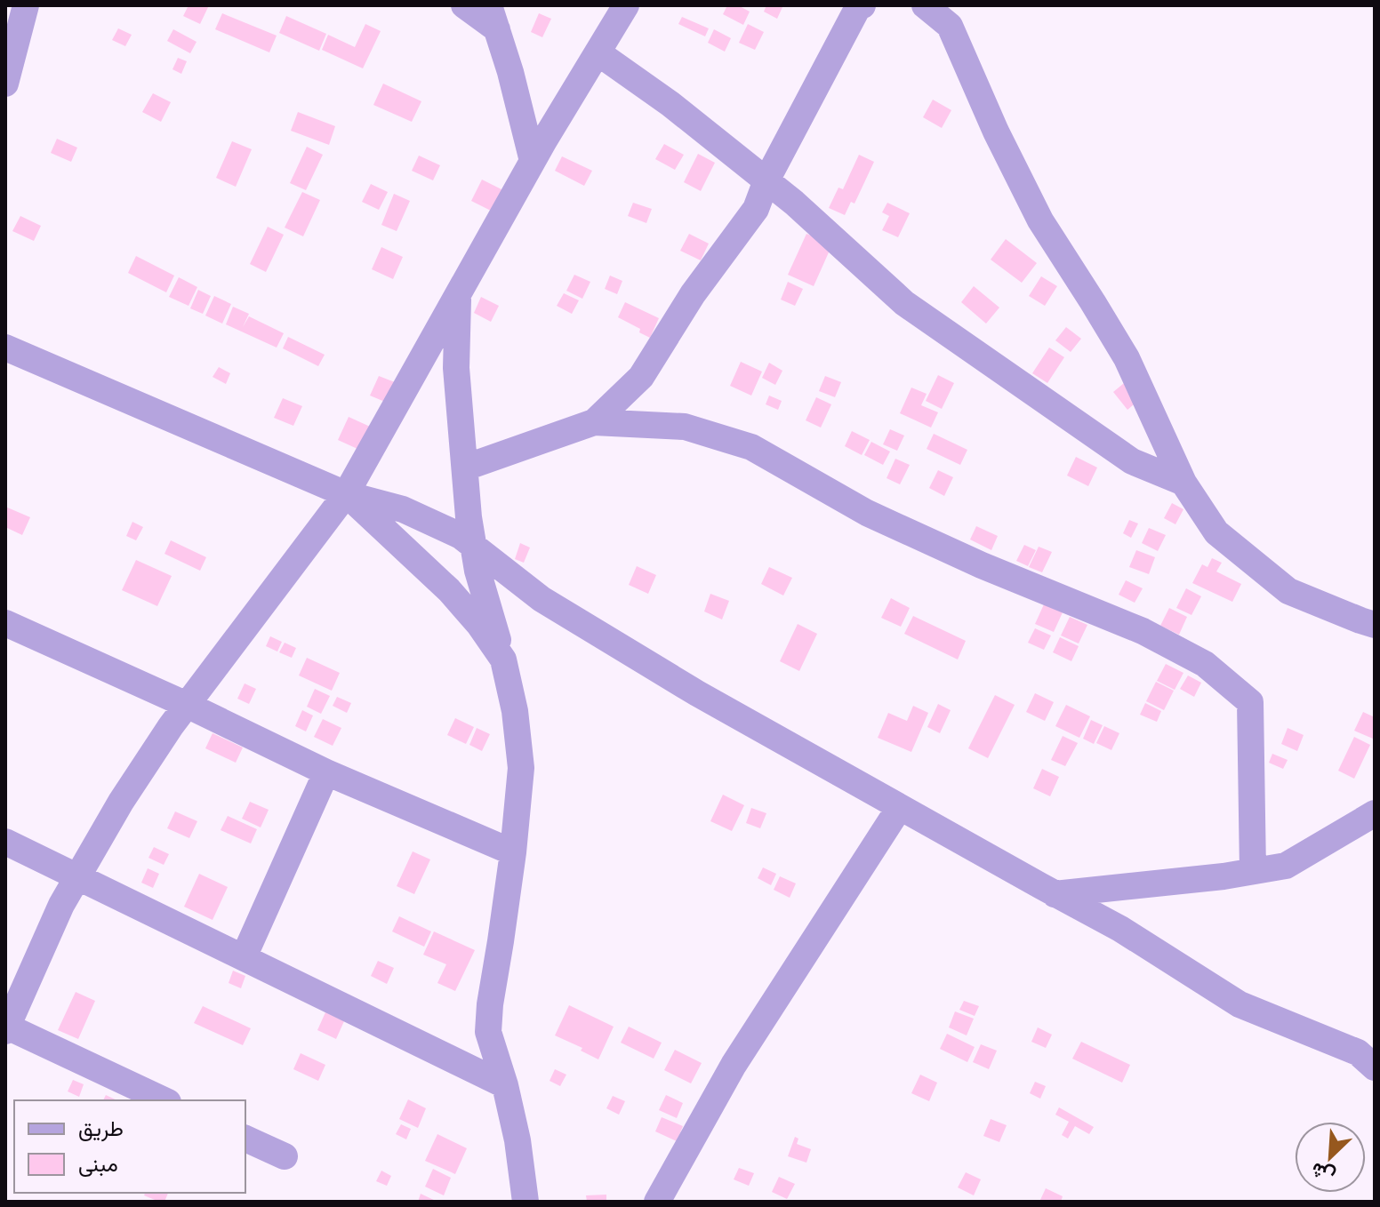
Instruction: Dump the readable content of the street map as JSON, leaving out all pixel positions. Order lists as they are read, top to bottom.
{
  "legend": ["طريق", "مبنى"],
  "north": "bottom left"
}
